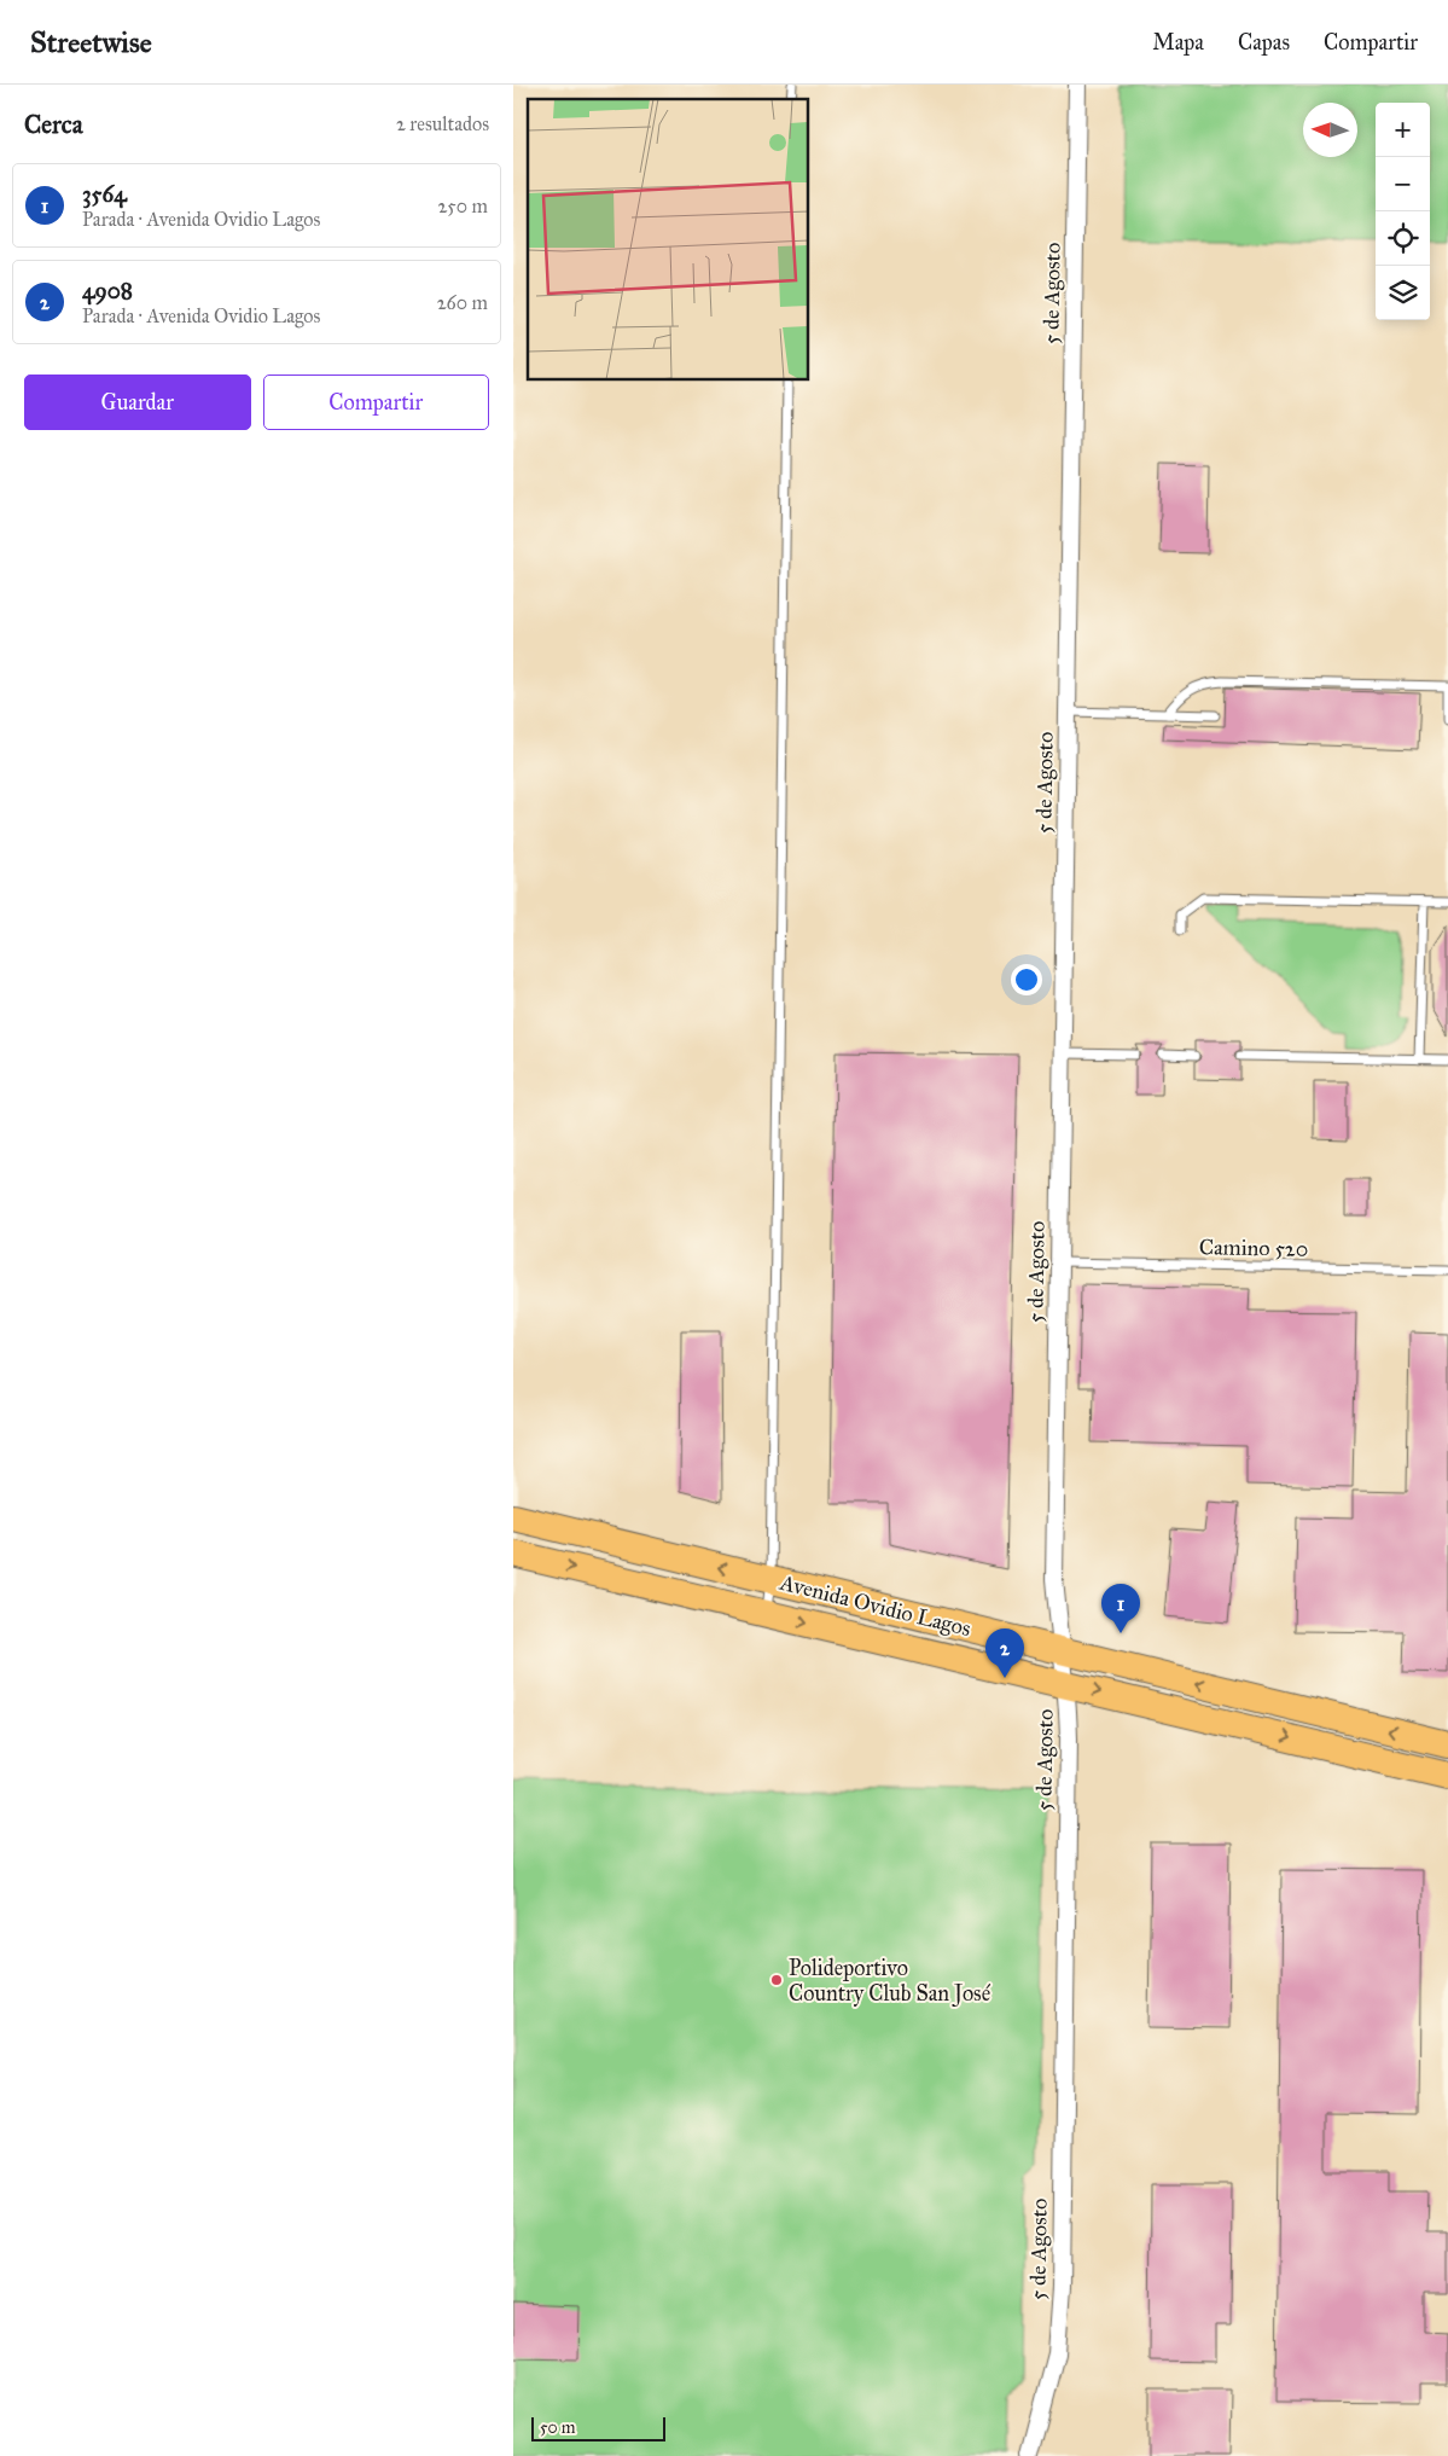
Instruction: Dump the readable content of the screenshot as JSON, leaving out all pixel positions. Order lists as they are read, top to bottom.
{
  "streets": {
    "main road": ["Avenida Ovidio Lagos"],
    "street": ["5 de Agosto"],
    "lane": ["Camino 520"]
  },
  "crossings": [
    ["5 de Agosto", "Camino 520"],
    ["5 de Agosto", "Avenida Ovidio Lagos"]
  ],
  "places": ["Polideportivo Country Club San José"],
  "scale_bar": "50 m",
  "north": "left",
  "page": {
    "header": "Streetwise",
    "nav": ["Mapa", "Capas", "Compartir"],
    "heading": ["Cerca", "2 resultados"],
    "map_buttons": ["+", "−"],
    "list": [
      {
        "mark": "1",
        "name": "3564",
        "note": "Parada · Avenida Ovidio Lagos",
        "value": "250 m"
      },
      {
        "mark": "2",
        "name": "4908",
        "note": "Parada · Avenida Ovidio Lagos",
        "value": "260 m"
      }
    ],
    "buttons": ["Guardar", "Compartir"],
    "pins": ["1", "2"],
    "scale": "50 m"
  }
}
